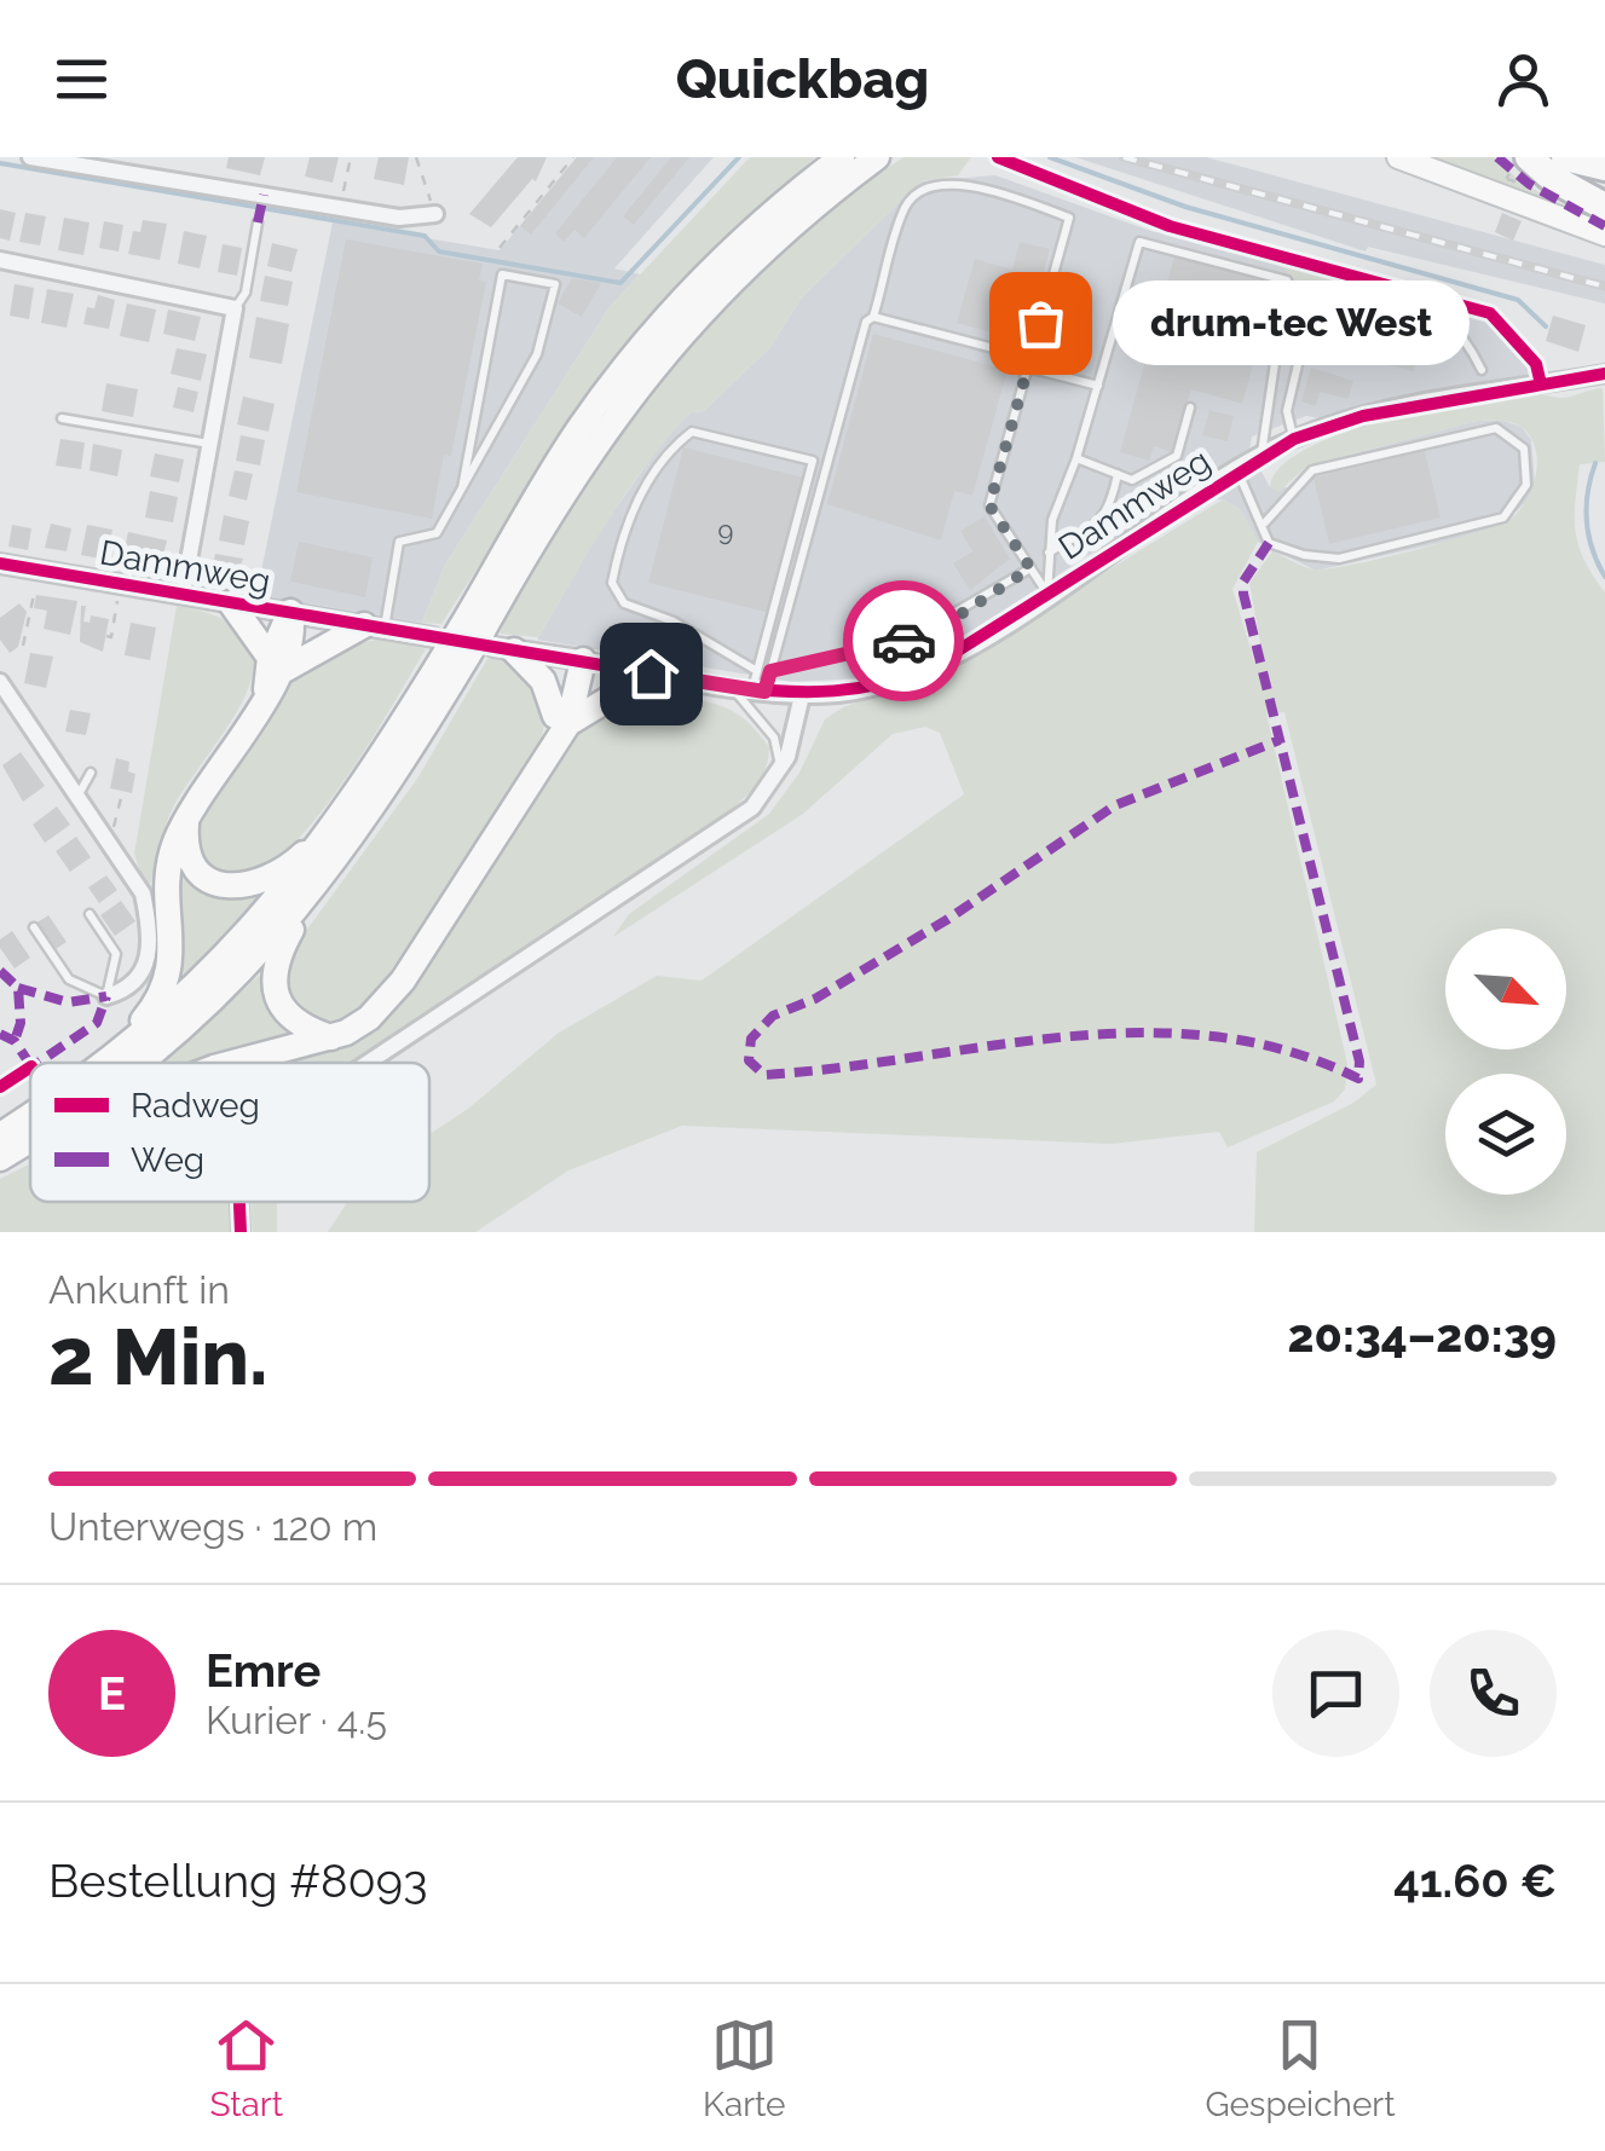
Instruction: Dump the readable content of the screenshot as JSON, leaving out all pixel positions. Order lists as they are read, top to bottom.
{
  "streets": {
    "street": ["Dammweg"]
  },
  "places": ["drum-tec West"],
  "house_numbers": ["9"],
  "legend": ["Radweg", "Weg"],
  "north": "bottom right",
  "page": {
    "header": "Quickbag",
    "bubble": "drum-tec West",
    "heading": ["2 Min.", "Ankunft in", "20:34–20:39"],
    "panel": [
      "Emre",
      "Kurier · 4.5",
      "Bestellung #8093",
      "41.60 €"
    ],
    "bar": "Unterwegs · 120 m",
    "round": "E",
    "tabs": ["Start", "Karte", "Gespeichert"]
  }
}
